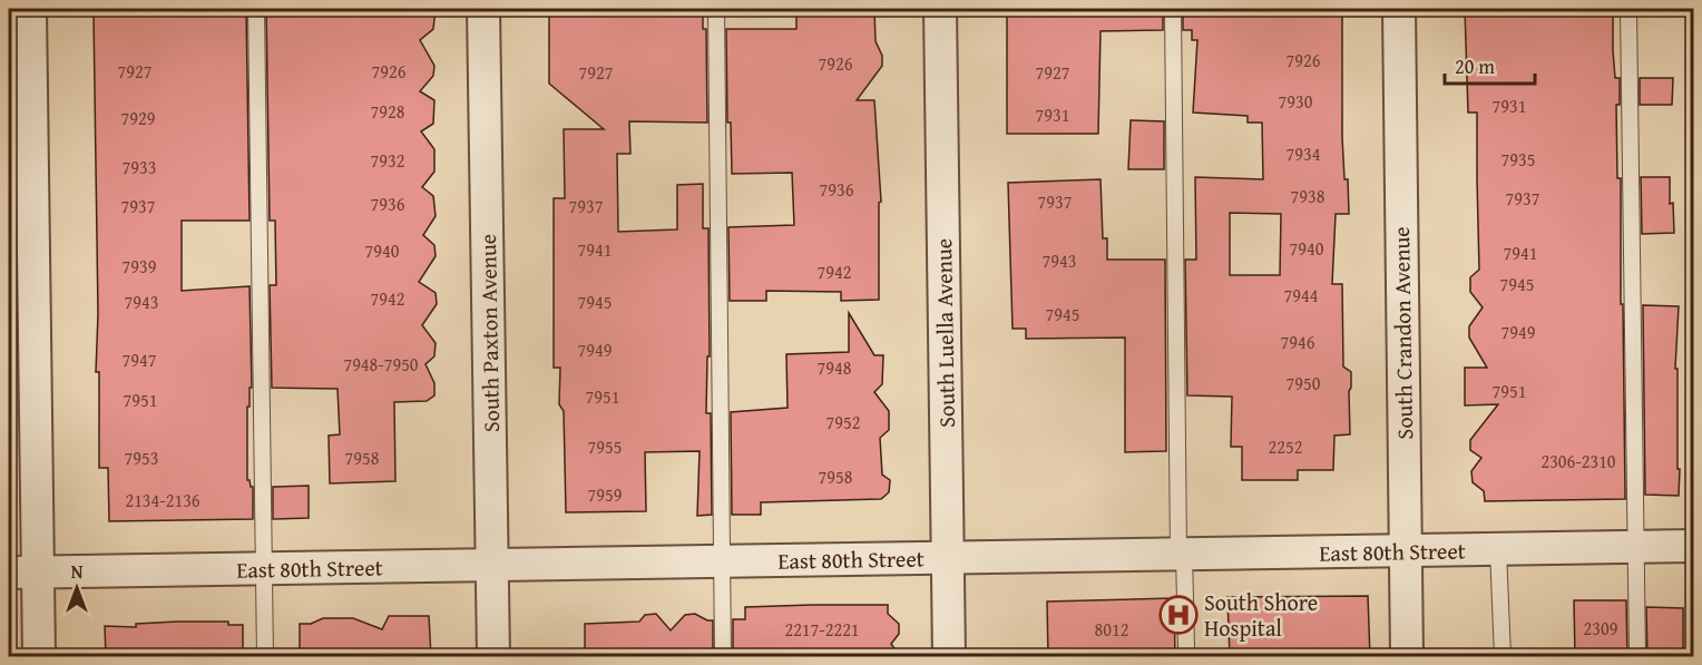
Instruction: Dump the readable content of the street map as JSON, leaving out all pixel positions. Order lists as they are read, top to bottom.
{
  "streets": {
    "street": [
      "South Paxton Avenue",
      "South Luella Avenue",
      "South Crandon Avenue",
      "East 80th Street"
    ]
  },
  "crossings": [
    ["South Paxton Avenue", "East 80th Street"],
    ["South Luella Avenue", "East 80th Street"],
    ["South Crandon Avenue", "East 80th Street"]
  ],
  "places": {
    "hospital": ["South Shore Hospital"]
  },
  "house_numbers": [
    "7926",
    "7926",
    "7927",
    "7926",
    "7927",
    "7927",
    "7930",
    "7931",
    "7928",
    "7931",
    "7929",
    "7934",
    "7935",
    "7932",
    "7933",
    "7936",
    "7938",
    "7937",
    "7937",
    "7936",
    "7937",
    "7937",
    "7940",
    "7941",
    "7940",
    "7941",
    "7943",
    "7939",
    "7942",
    "7945",
    "7944",
    "7942",
    "7943",
    "7945",
    "7945",
    "7949",
    "7946",
    "7949",
    "7947",
    "7948-7950",
    "7948",
    "7950",
    "7951",
    "7951",
    "7951",
    "7952",
    "7955",
    "2252",
    "7953",
    "7958",
    "2306-2310",
    "7958",
    "7959",
    "2134-2136",
    "2309",
    "2217-2221",
    "8012"
  ],
  "scale_bar": "20 m",
  "north": "top"
}
